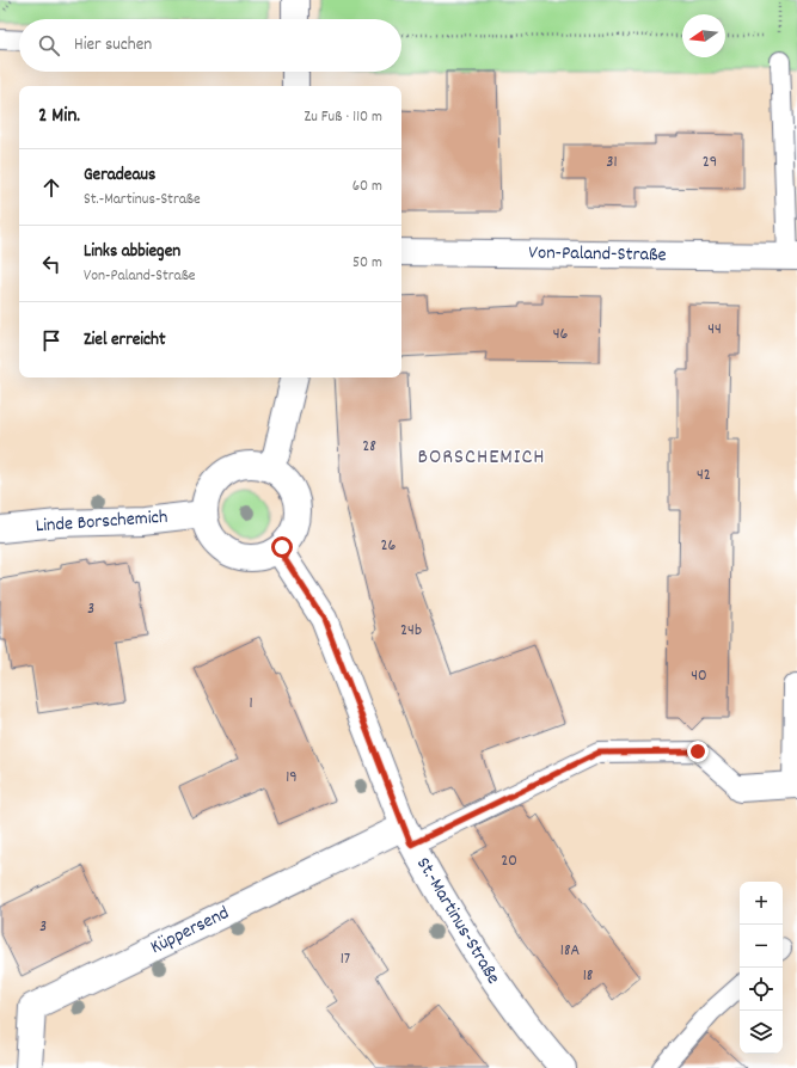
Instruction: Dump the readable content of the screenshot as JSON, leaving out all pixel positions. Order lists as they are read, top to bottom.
{
  "streets": {
    "street": [
      "Von-Paland-Straße",
      "Linde Borschemich",
      "St.-Martinus-Straße",
      "Küppersend"
    ]
  },
  "crossings": [
    ["Linde Borschemich", "St.-Martinus-Straße"],
    ["St.-Martinus-Straße", "Küppersend"]
  ],
  "districts": ["BORSCHEMICH"],
  "house_numbers": [
    "31",
    "29",
    "44",
    "46",
    "28",
    "42",
    "26",
    "3",
    "24b",
    "40",
    "1",
    "19",
    "20",
    "3",
    "18A",
    "17",
    "18"
  ],
  "north": "left",
  "page": {
    "search": "Hier suchen",
    "heading": ["2 Min.", "Zu Fuß · 110 m"],
    "list": [
      ["Geradeaus", "St.-Martinus-Straße", "60 m"],
      ["Links abbiegen", "Von-Paland-Straße", "50 m"],
      "Ziel erreicht"
    ],
    "map_buttons": ["+", "−"]
  }
}
